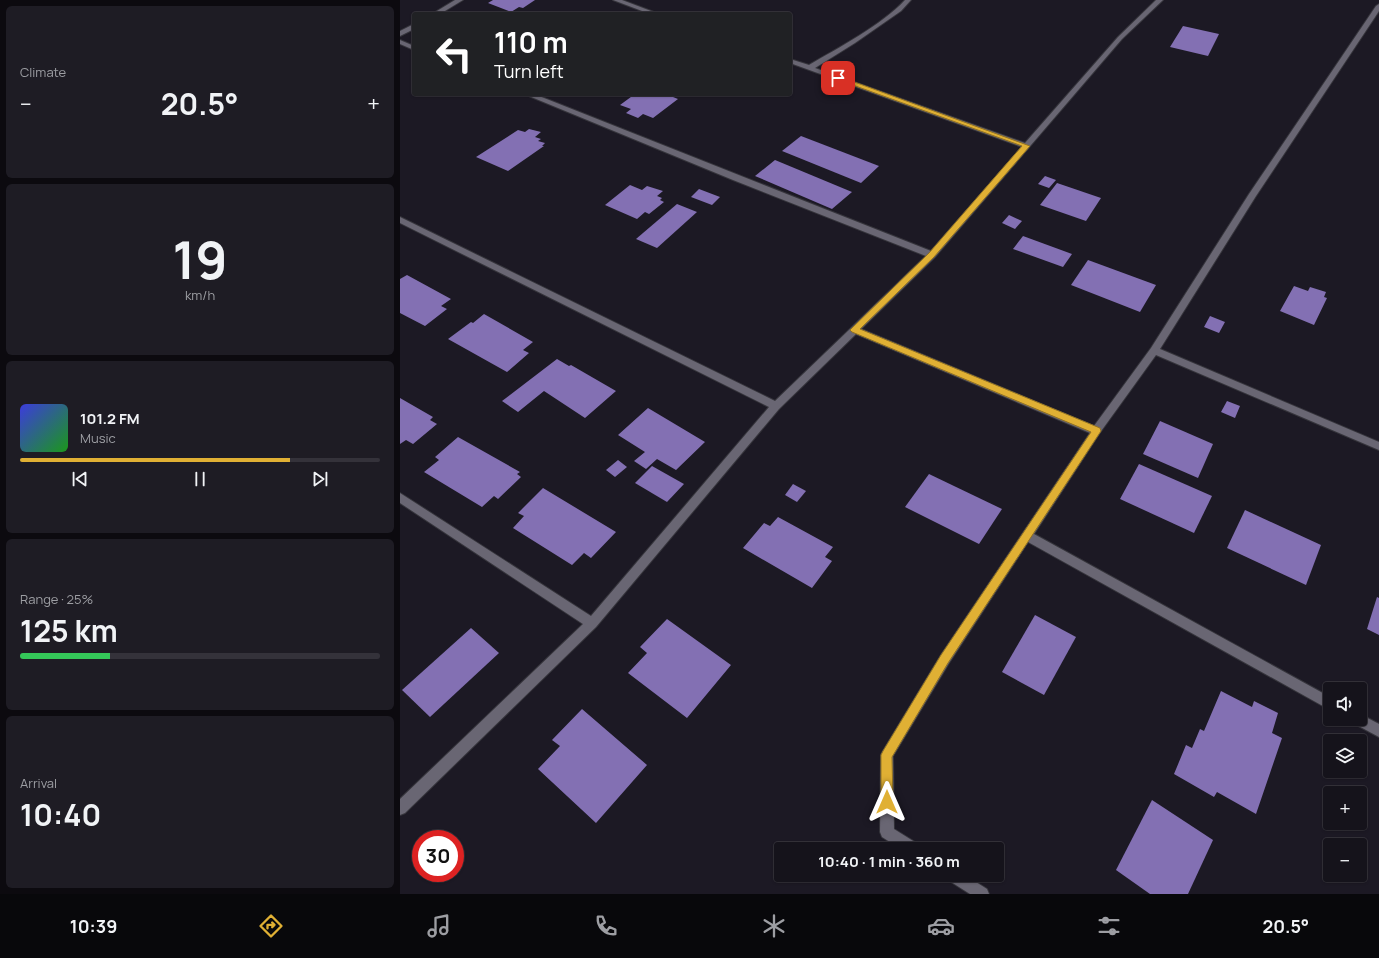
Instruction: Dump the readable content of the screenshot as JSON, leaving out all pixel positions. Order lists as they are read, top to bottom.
{
  "page": {
    "tile": [
      "Climate",
      ["19", "km/h"],
      ["Range · 25%", "125 km"],
      ["Arrival", "10:40"]
    ],
    "turn": ["110 m", "Turn left"],
    "heat": ["−", "20.5°", "+"],
    "song": ["101.2 FM", "Music"],
    "map_buttons": ["+", "−"],
    "limit": "30",
    "trip": "10:40 · 1 min · 360 m",
    "tabs": ["10:39", "20.5°"]
  }
}
